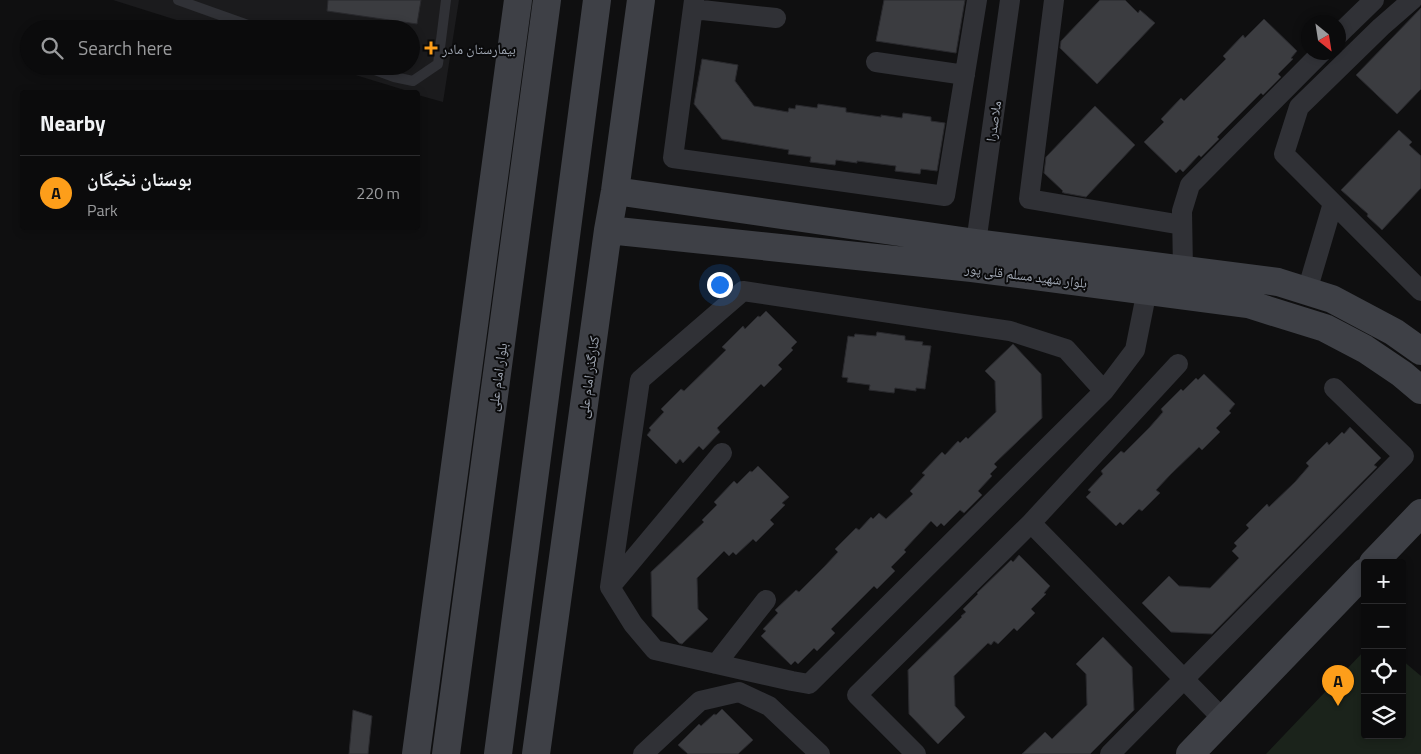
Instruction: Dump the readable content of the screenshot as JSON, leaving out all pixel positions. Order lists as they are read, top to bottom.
{
  "streets": {
    "main road": ["بلوار شهید مسلم قلی پور", "بلوار امام علی", "کنارگذر امام علی"],
    "street": ["ملاصدرا"]
  },
  "crossings": [
    ["ملاصدرا", "بلوار شهید مسلم قلی پور"],
    ["بلوار شهید مسلم قلی پور", "کنارگذر امام علی"]
  ],
  "places": {
    "health": ["بیمارستان مادر"]
  },
  "north": "bottom right",
  "page": {
    "search": "Search here",
    "heading": "Nearby",
    "list": [
      {
        "mark": "A",
        "name": "بوستان نخبگان",
        "note": "Park",
        "value": "220 m"
      }
    ],
    "map_buttons": ["+", "−"],
    "pins": "A"
  }
}
